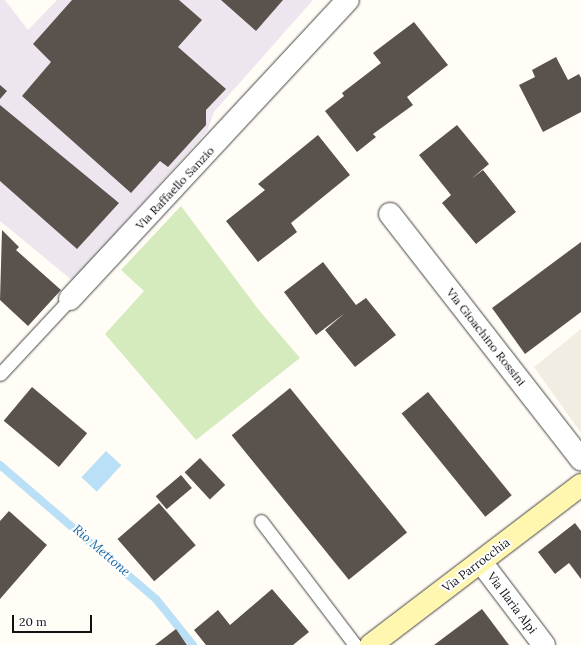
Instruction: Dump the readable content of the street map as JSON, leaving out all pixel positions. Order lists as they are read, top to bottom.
{
  "streets": {
    "street": [
      "Via Raffaello Sanzio",
      "Via Gioachino Rossini",
      "Via Parrocchia",
      "Via Ilaria Alpi"
    ]
  },
  "crossings": [
    ["Via Parrocchia", "Via Ilaria Alpi"]
  ],
  "water": ["Rio Mettone"],
  "scale_bar": "20 m"
}
